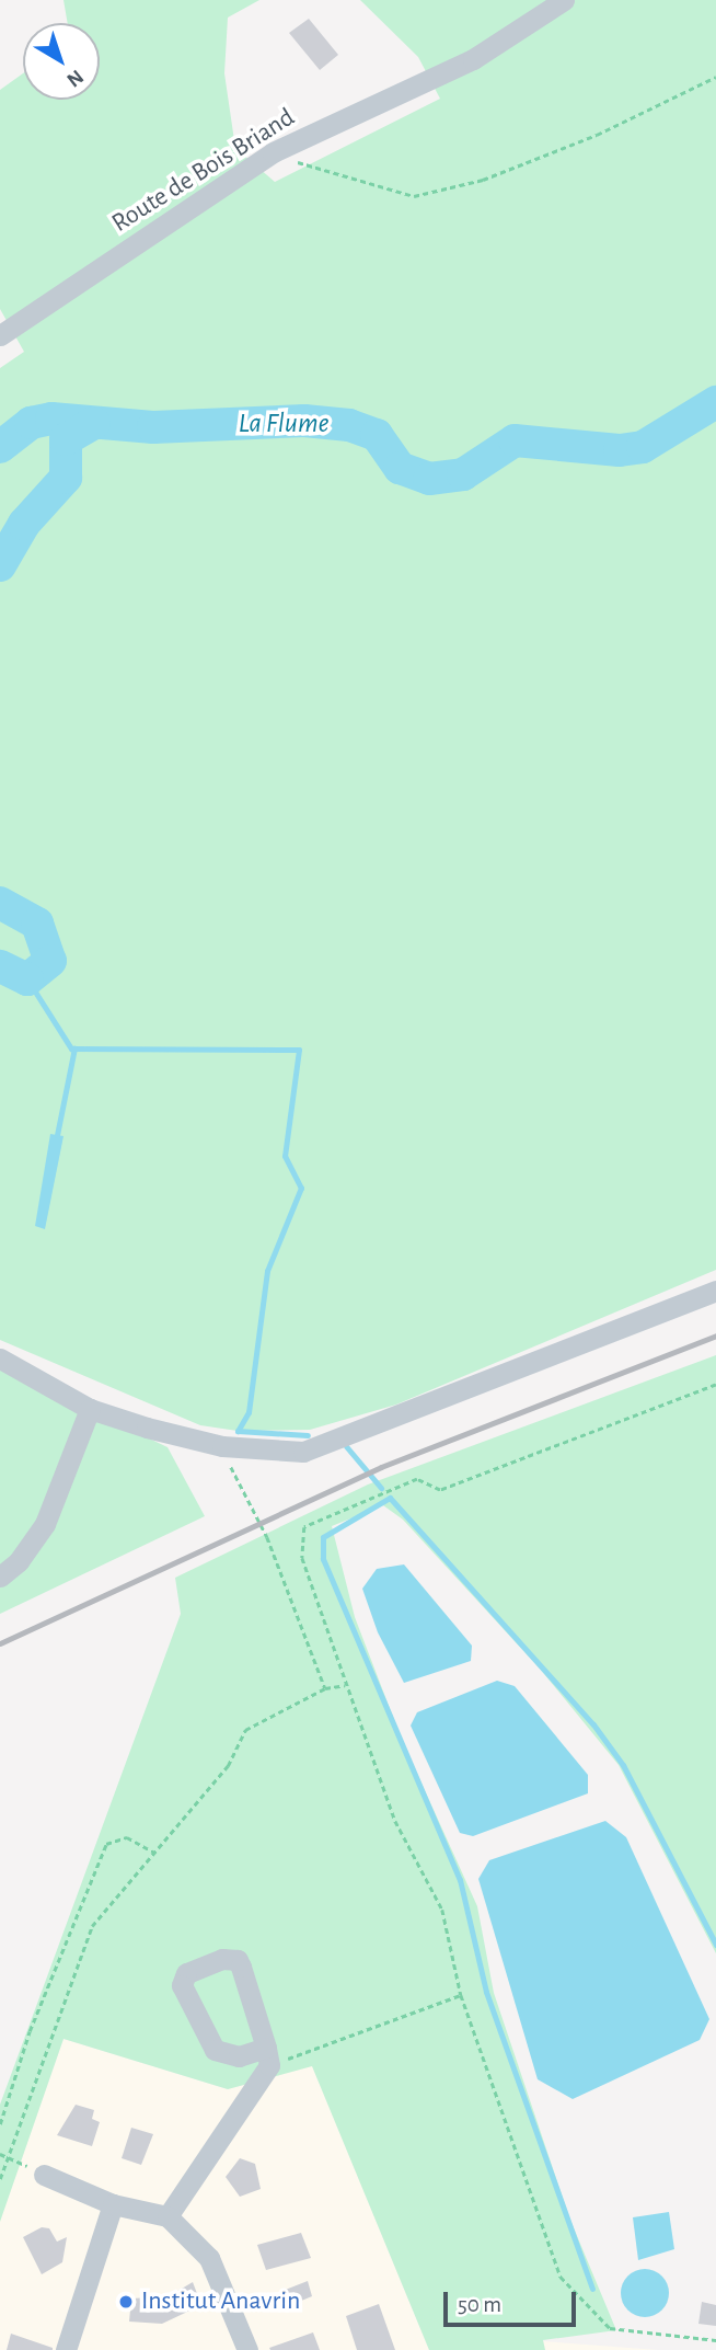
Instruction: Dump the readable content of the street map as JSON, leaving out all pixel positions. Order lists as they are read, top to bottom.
{
  "streets": {
    "street": ["Route de Bois Briand"]
  },
  "water": ["La Flume"],
  "places": ["Institut Anavrin"],
  "scale_bar": "50 m",
  "north": "bottom right"
}
